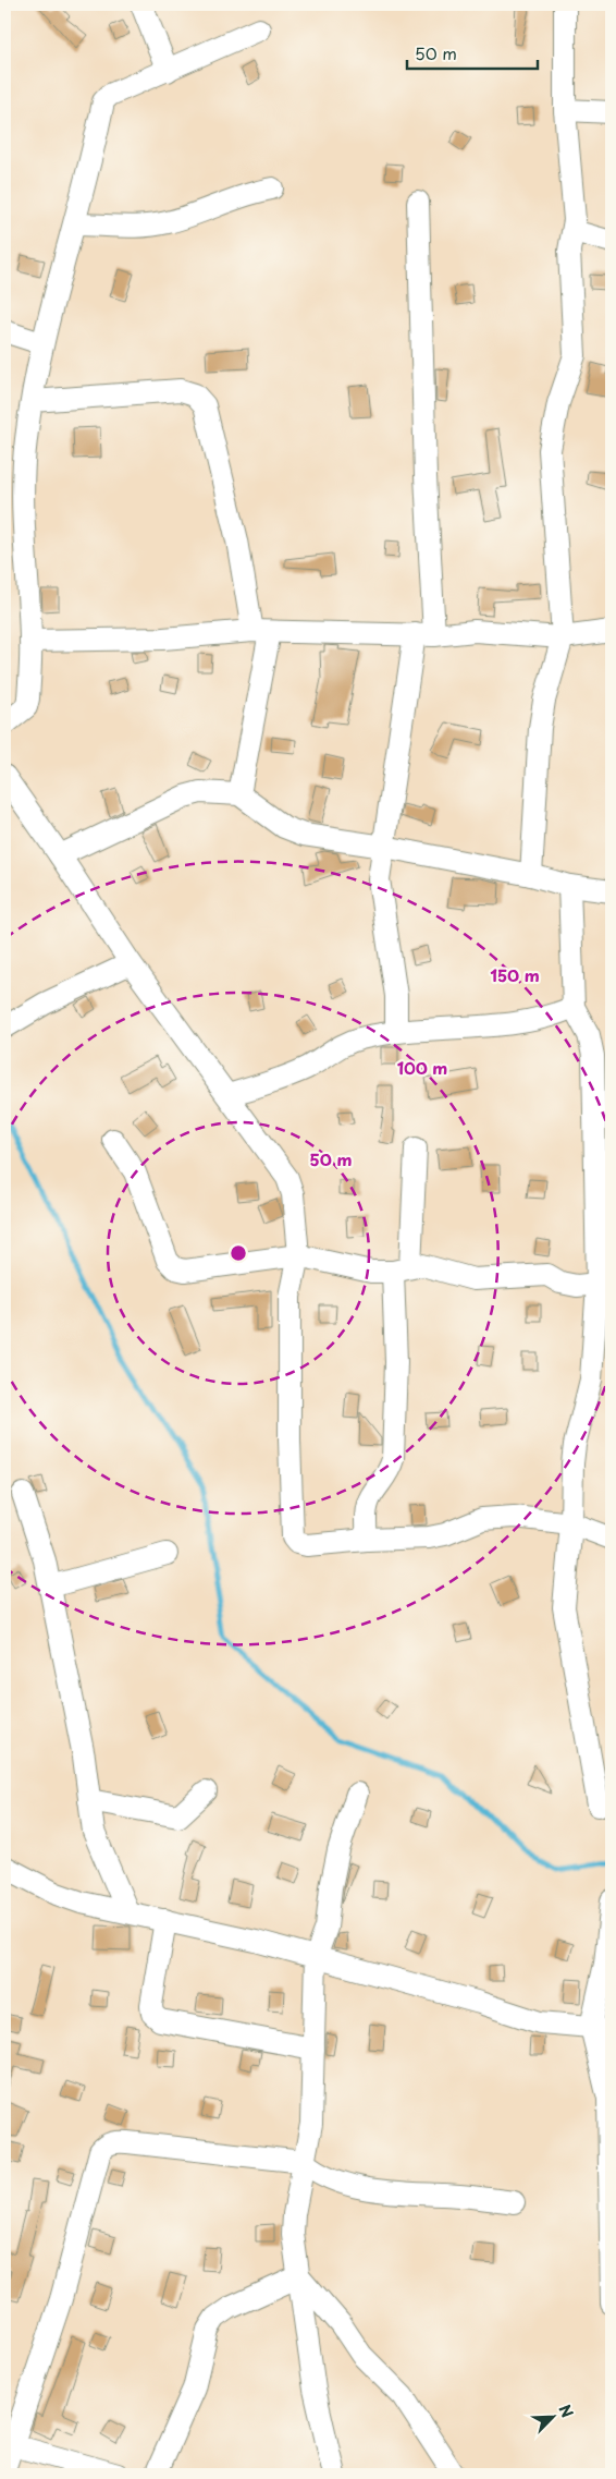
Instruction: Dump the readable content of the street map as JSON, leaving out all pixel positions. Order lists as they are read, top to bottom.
{
  "scale_bar": "50 m",
  "north": "top right",
  "rings": ["150 m", "100 m", "50 m"]
}
